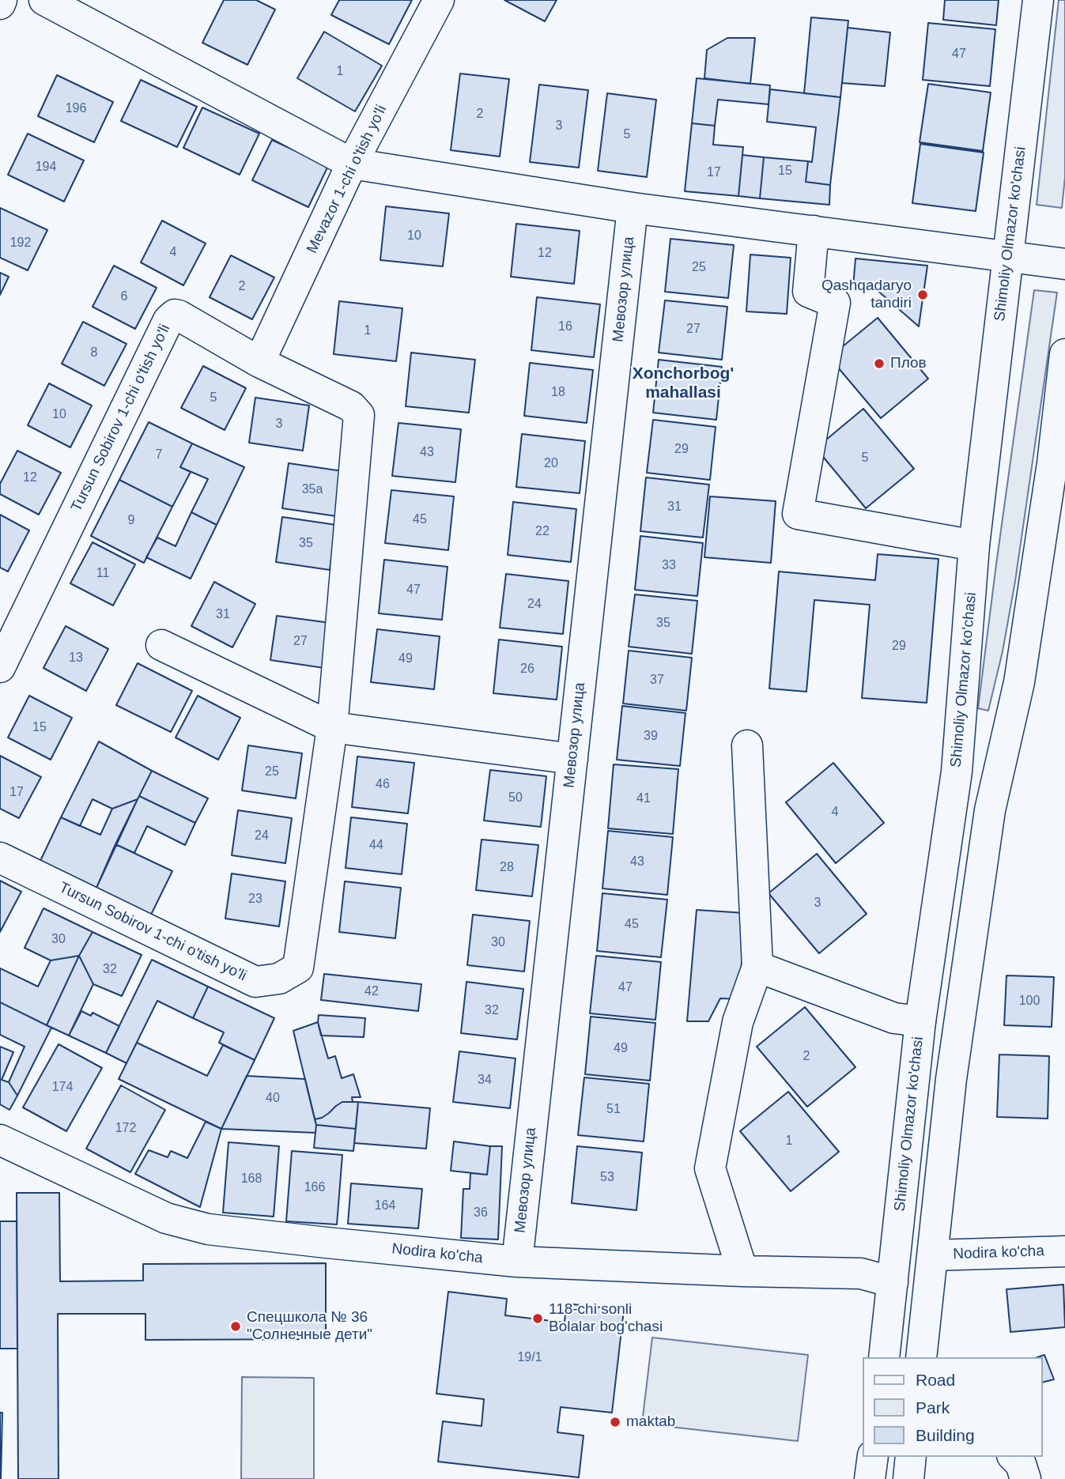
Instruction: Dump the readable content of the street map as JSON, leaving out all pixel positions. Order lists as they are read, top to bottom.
{
  "streets": {
    "street": [
      "Mevazor 1-chi o'tish yo'li",
      "Shimoliy Olmazor ko'chasi",
      "Мевозор улица",
      "Tursun Sobirov 1-chi o'tish yo'li",
      "Nodira ko'cha"
    ]
  },
  "crossings": [
    ["Mevazor 1-chi o'tish yo'li", "Tursun Sobirov 1-chi o'tish yo'li"],
    ["Shimoliy Olmazor ko'chasi", "Nodira ko'cha"],
    ["Мевозор улица", "Nodira ko'cha"]
  ],
  "districts": ["Xonchorbog' mahallasi"],
  "places": [
    "Qashqadaryo tandiri",
    "Плов",
    "118-chi sonli Bolalar bog'chasi",
    "Спецшкола № 36 \"Солнечные дети\"",
    "maktab"
  ],
  "house_numbers": [
    "47",
    "1",
    "196",
    "2",
    "3",
    "5",
    "194",
    "15",
    "17",
    "10",
    "192",
    "4",
    "12",
    "25",
    "2",
    "6",
    "16",
    "27",
    "1",
    "8",
    "18",
    "5",
    "10",
    "3",
    "29",
    "43",
    "7",
    "5",
    "20",
    "12",
    "35а",
    "31",
    "45",
    "9",
    "22",
    "35",
    "33",
    "11",
    "47",
    "24",
    "31",
    "35",
    "27",
    "29",
    "13",
    "49",
    "26",
    "37",
    "15",
    "39",
    "25",
    "46",
    "17",
    "50",
    "41",
    "4",
    "24",
    "44",
    "43",
    "28",
    "23",
    "3",
    "45",
    "30",
    "30",
    "32",
    "47",
    "42",
    "100",
    "32",
    "49",
    "2",
    "34",
    "174",
    "40",
    "51",
    "172",
    "1",
    "53",
    "168",
    "166",
    "164",
    "36",
    "19/1"
  ],
  "legend": ["Road", "Park", "Building"]
}
